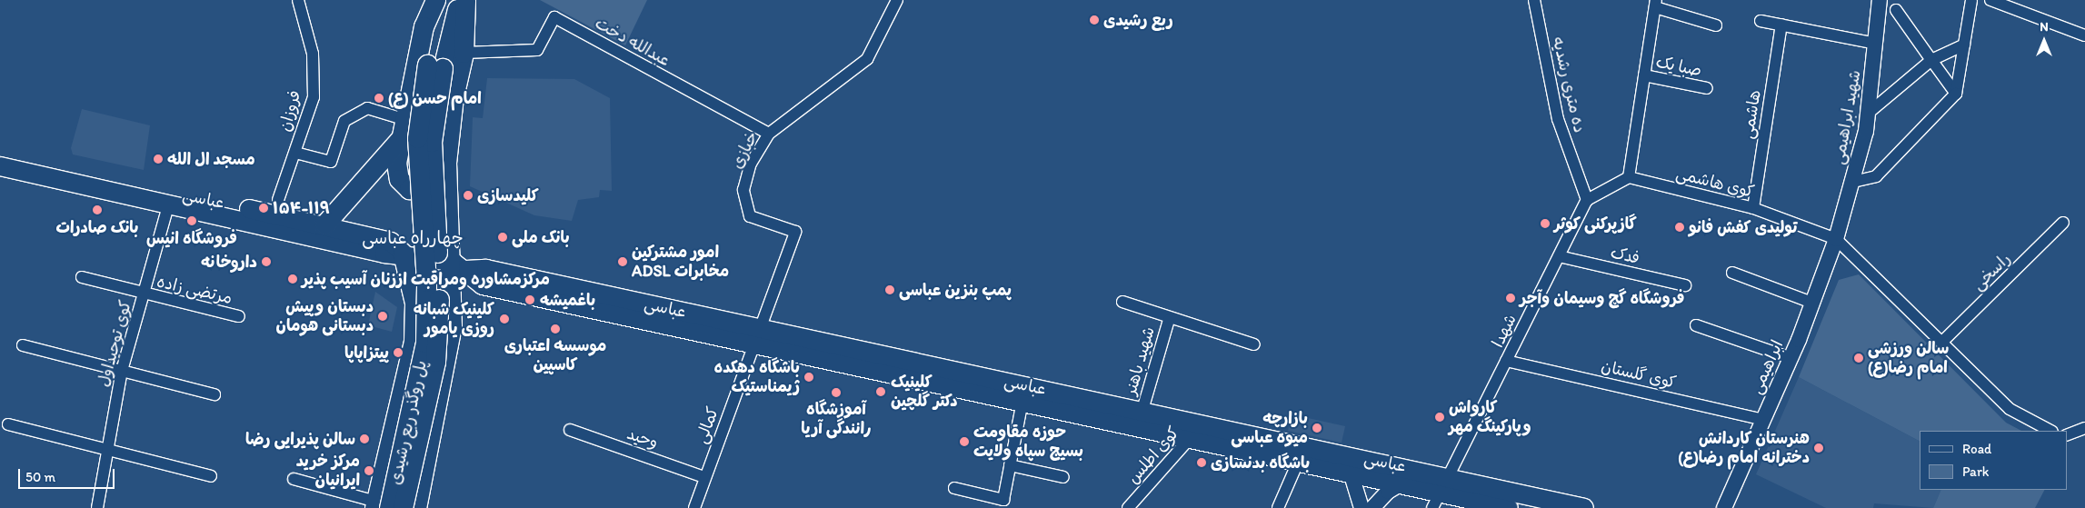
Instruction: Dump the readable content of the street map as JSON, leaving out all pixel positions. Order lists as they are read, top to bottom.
{
  "streets": {
    "highway": ["پل روگذر ربع رشیدی"],
    "main road": ["عباسى"],
    "street": [
      "عبدالله دخت",
      "صبا یک",
      "ده متری رشدیه",
      "فروزان",
      "هاشمی",
      "شهید ابراهیمی",
      "خبازی",
      "کوی هاشمی",
      "فدک",
      "راسخی",
      "مرتضی زاده",
      "شهدا",
      "کوی توحیداول",
      "شهید باهنر",
      "ابراهیمی",
      "کوی گلستان",
      "کمالی",
      "وحید",
      "کوی اطلس"
    ]
  },
  "crossings": [
    ["عبدالله دخت", "خبازی"],
    ["ده متری رشدیه", "شهدا"],
    ["هاشمی", "کوی هاشمی"],
    ["شهید ابراهیمی", "کوی هاشمی"],
    ["شهید ابراهیمی", "ابراهیمی"],
    ["خبازی", "عباسى"],
    ["خبازی", "کمالی"],
    ["کوی هاشمی", "ابراهیمی"],
    ["عباسى", "شهدا"],
    ["عباسى", "کوی توحیداول"],
    ["عباسى", "شهید باهنر"],
    ["عباسى", "کمالی"],
    ["عباسى", "کوی اطلس"],
    ["فدک", "شهدا"],
    ["مرتضی زاده", "کوی توحیداول"],
    ["شهدا", "کوی گلستان"],
    ["ابراهیمی", "کوی گلستان"],
    ["کمالی", "وحید"]
  ],
  "districts": ["چهارراه عباسی"],
  "places": [
    "ربع رشیدی",
    "امام حسن (ع)",
    "مسجد ال الله",
    "کلیدسازی",
    "۱۵۴-۱۱۹",
    "بانک صادرات",
    "فروشگاه انیس",
    "گازپرکنی کوثر",
    "تولیدی کفش فانو",
    "بانک ملی",
    "داروخانه",
    "امور مشترکین ADSL مخابرات",
    "مرکزمشاوره ومراقبت اززنان آسیب پذیر",
    "پمپ بنزین عباسی",
    "فروشگاه گچ وسیمان وآجر",
    "باغمیشه",
    "دبستان وپیش دبستانی هومان",
    "کلینیک شبانه روزی یامور",
    "موسسه اعتباری کاسپین",
    "پیتزاپاپا",
    "سالن ورزشی امام رضا(ع)",
    "باشگاه دهکده ژیمناستیک",
    "کلینیک دکتر گلچین",
    "آموزشگاه رانندگی آریا",
    "کارواش وپارکینگ مهر",
    "بازارچه میوه عباسی",
    "سالن پذیرایی رضا",
    "حوزه مقاومت بسیج سپاه ولایت",
    "هنرستان کاردانش دخترانه امام رضا(ع)",
    "باشگاه بدنسازی",
    "مرکز خرید ایرانیان"
  ],
  "legend": ["Road", "Park"],
  "scale_bar": "50 m",
  "north": "top"
}
